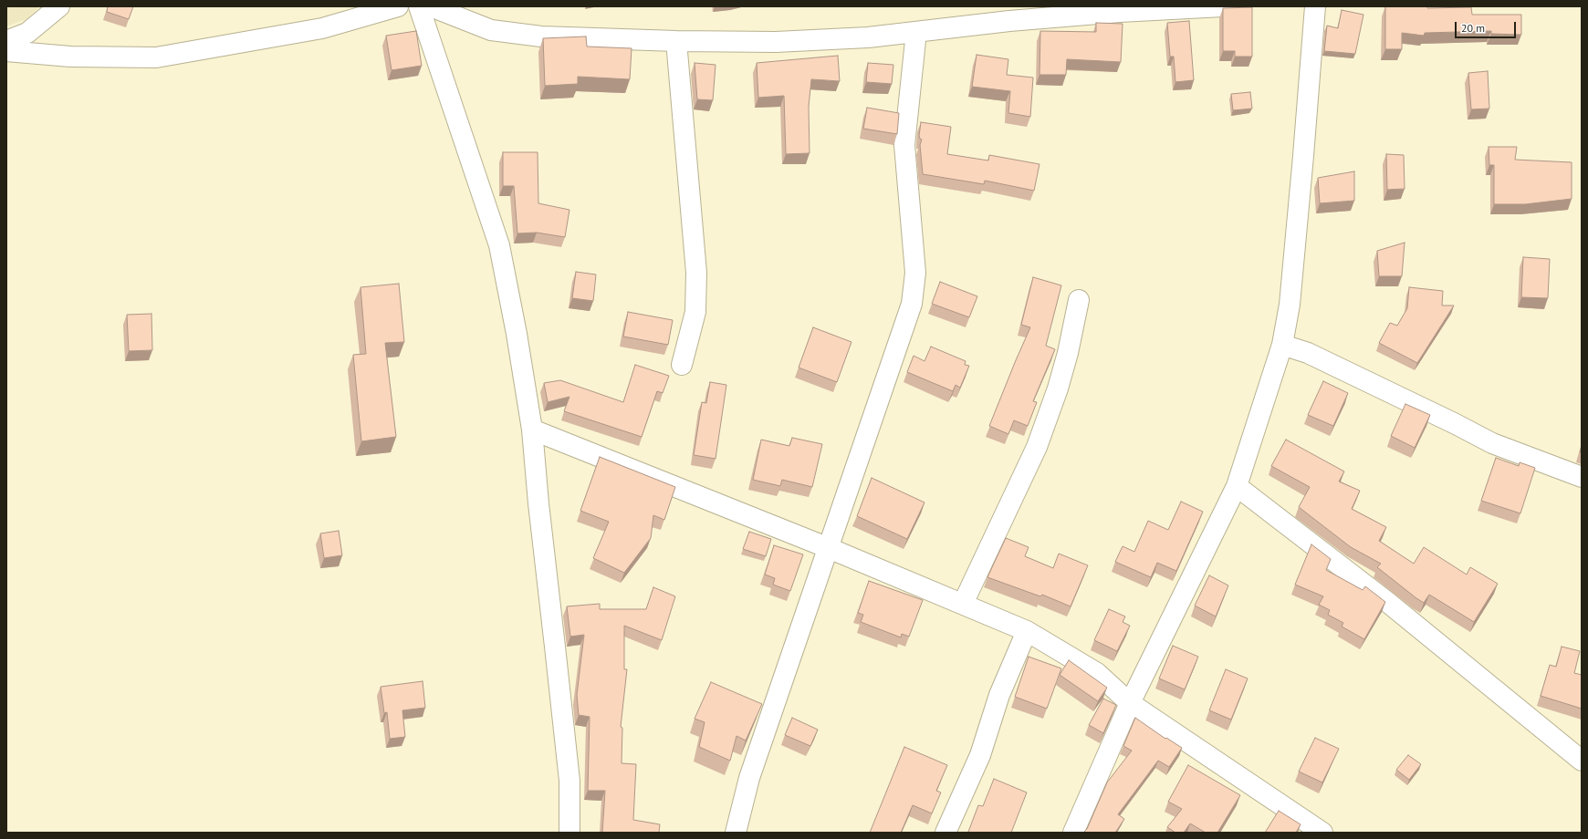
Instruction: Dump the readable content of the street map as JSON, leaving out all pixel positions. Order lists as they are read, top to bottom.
{
  "scale_bar": "20 m"
}
